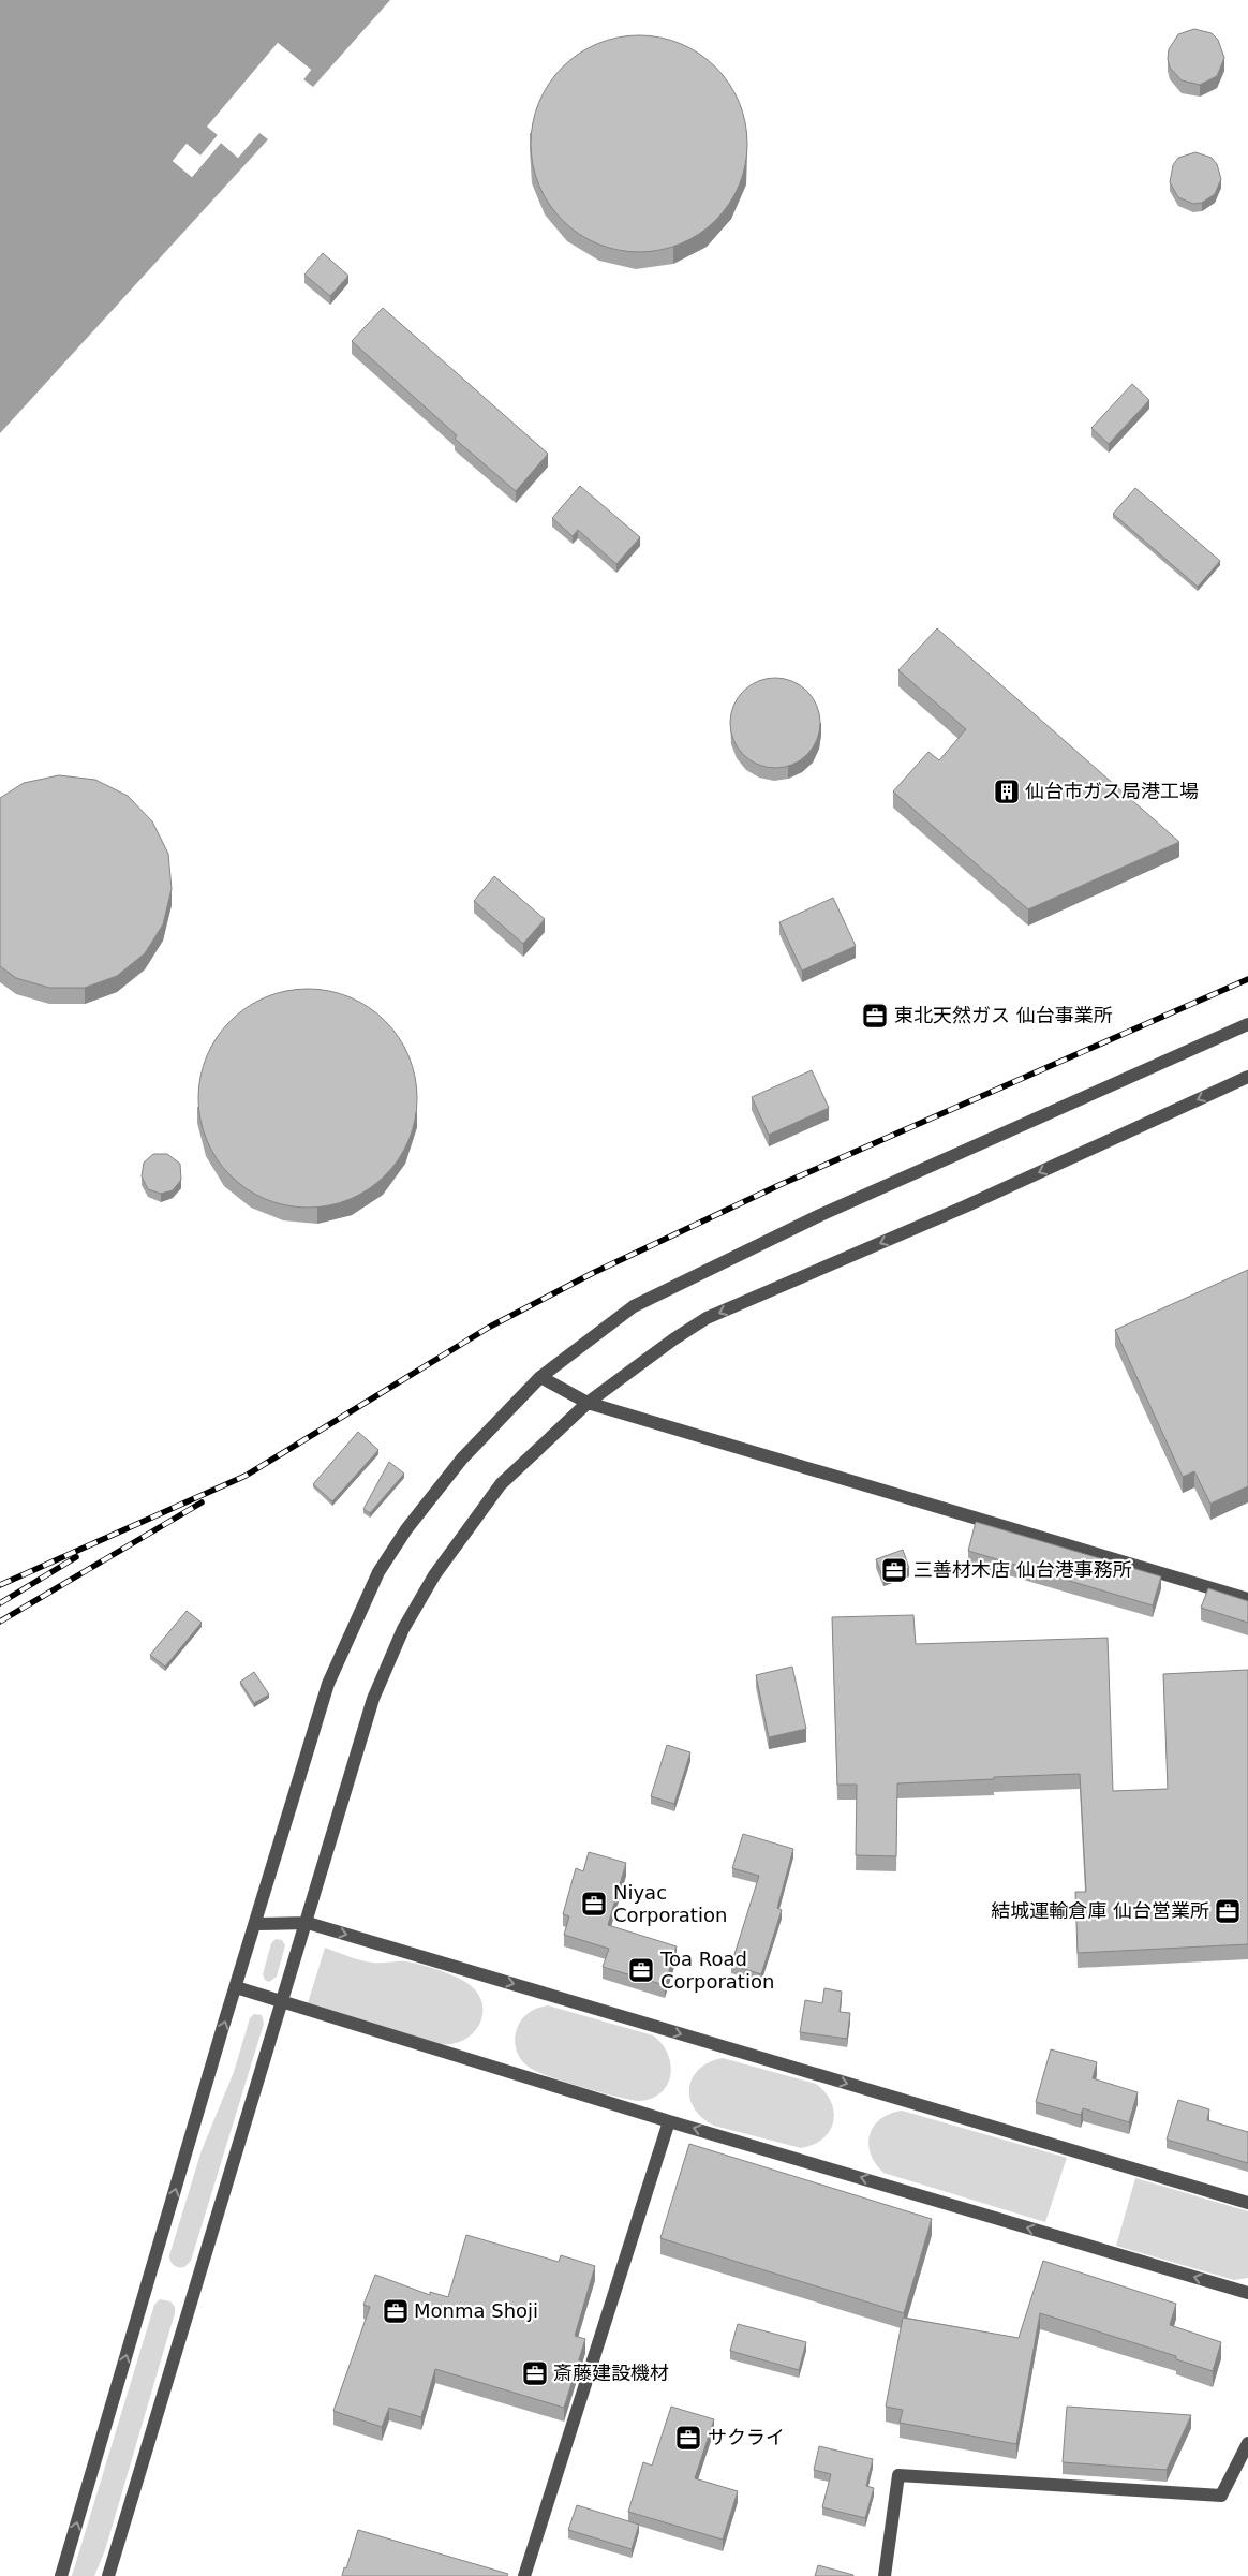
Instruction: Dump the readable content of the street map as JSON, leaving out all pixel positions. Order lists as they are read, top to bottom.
{
  "places": {
    "building": ["仙台市ガス局港工場"],
    "office": [
      "東北天然ガス 仙台事業所",
      "三善材木店 仙台港事務所",
      "Niyac Corporation",
      "結城運輸倉庫 仙台営業所",
      "Toa Road Corporation",
      "Monma Shoji",
      "斎藤建設機材",
      "サクライ"
    ]
  }
}
